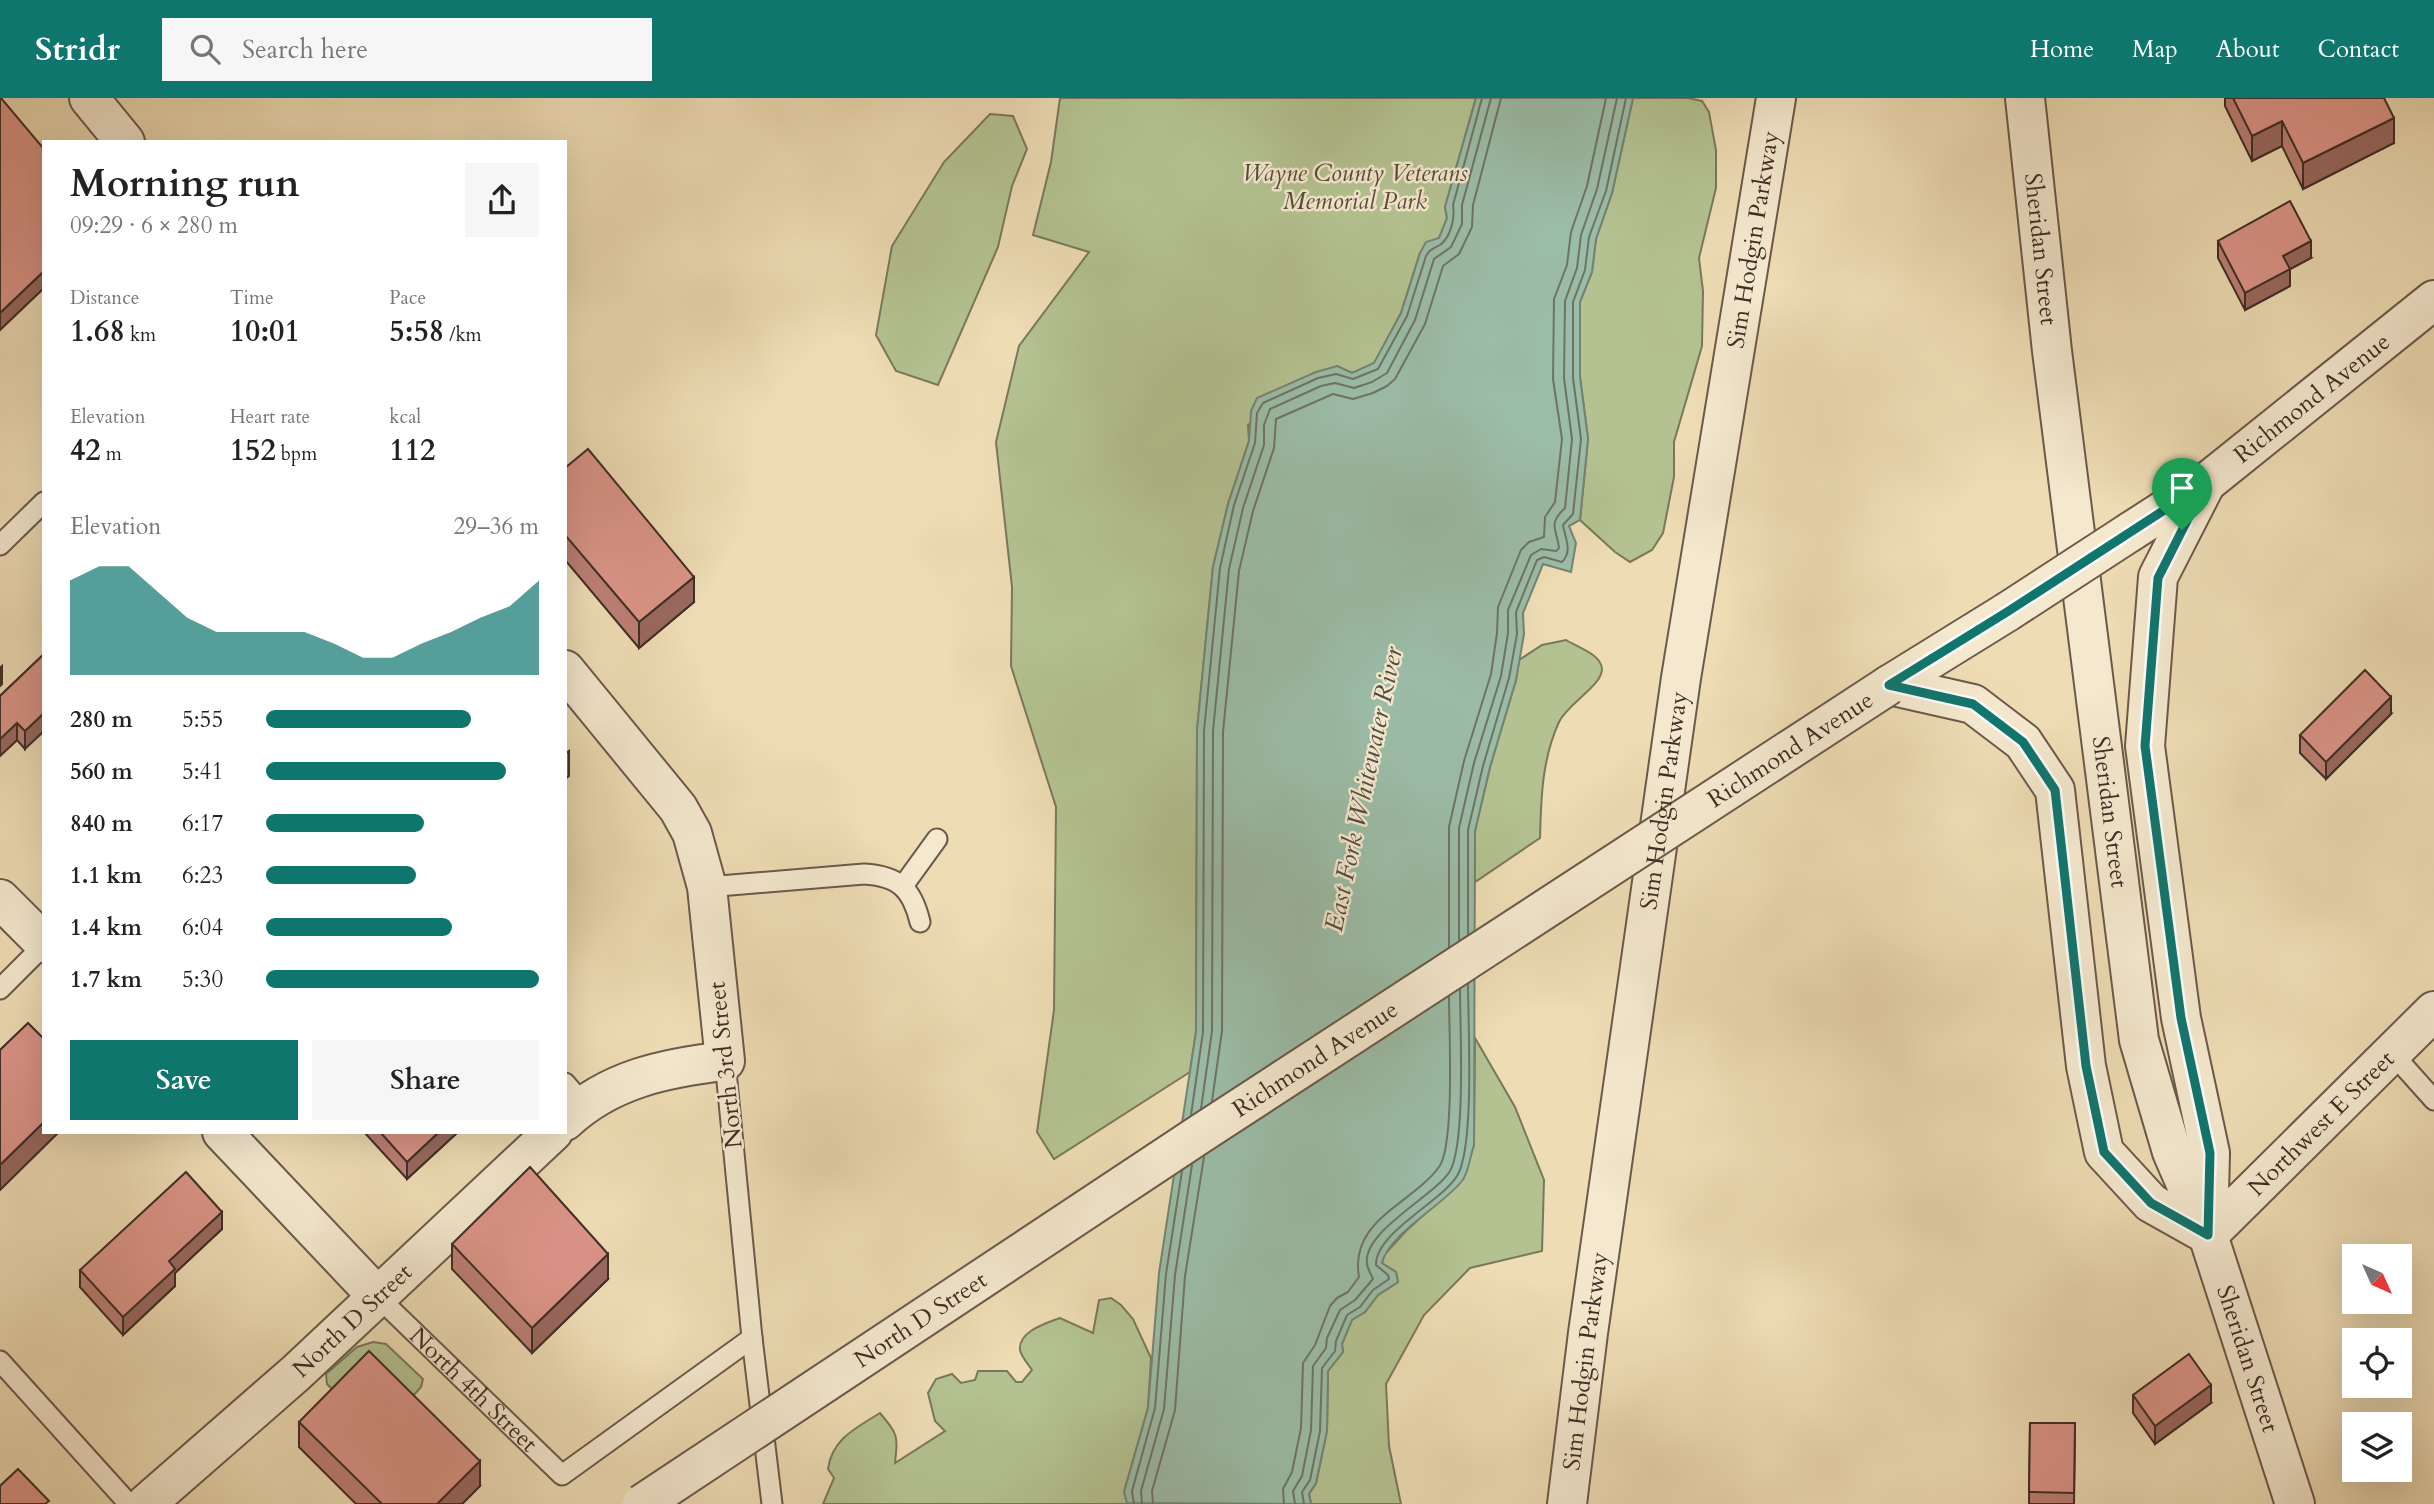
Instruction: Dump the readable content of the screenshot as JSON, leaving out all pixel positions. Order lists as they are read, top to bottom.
{
  "streets": {
    "street": [
      "Sim Hodgin Parkway",
      "Sheridan Street",
      "Richmond Avenue",
      "North 3rd Street",
      "Northwest E Street",
      "North D Street",
      "North 4th Street"
    ]
  },
  "crossings": [
    ["Sheridan Street", "Northwest E Street"],
    ["Richmond Avenue", "North D Street"],
    ["North 3rd Street", "North 4th Street"],
    ["North D Street", "North 4th Street"]
  ],
  "water": ["East Fork Whitewater River"],
  "parks": ["Wayne County Veterans Memorial Park"],
  "north": "bottom right",
  "page": {
    "header": "Stridr",
    "search": "Search here",
    "nav": [
      "Home",
      "Map",
      "About",
      "Contact"
    ],
    "heading": ["Morning run", "09:29 · 6 × 280 m"],
    "stats": [
      ["Distance", "1.68 km"],
      ["Time", "10:01"],
      ["Pace", "5:58 /km"],
      ["Elevation", "42 m"],
      ["Heart rate", "152 bpm"],
      ["kcal", "112"]
    ],
    "chart": ["Elevation", "29–36 m"],
    "list": [
      {
        "name": "280 m",
        "note": "5:55"
      },
      {
        "name": "560 m",
        "note": "5:41"
      },
      {
        "name": "840 m",
        "note": "6:17"
      },
      {
        "name": "1.1 km",
        "note": "6:23"
      },
      {
        "name": "1.4 km",
        "note": "6:04"
      },
      {
        "name": "1.7 km",
        "note": "5:30"
      }
    ],
    "buttons": ["Save", "Share"]
  }
}
